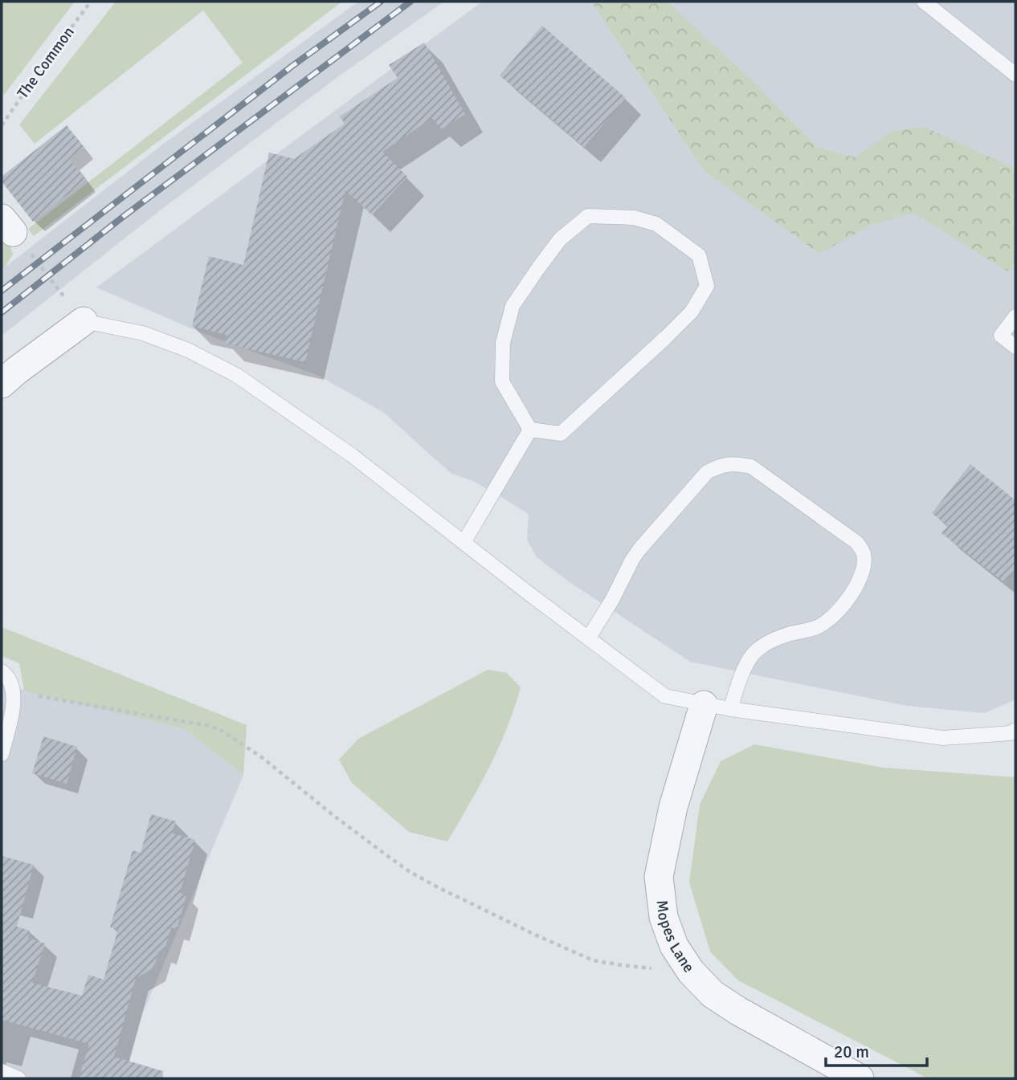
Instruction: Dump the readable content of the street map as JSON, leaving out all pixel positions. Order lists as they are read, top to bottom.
{
  "streets": {
    "street": ["Mopes Lane"],
    "path": ["The Common"]
  },
  "scale_bar": "20 m"
}
